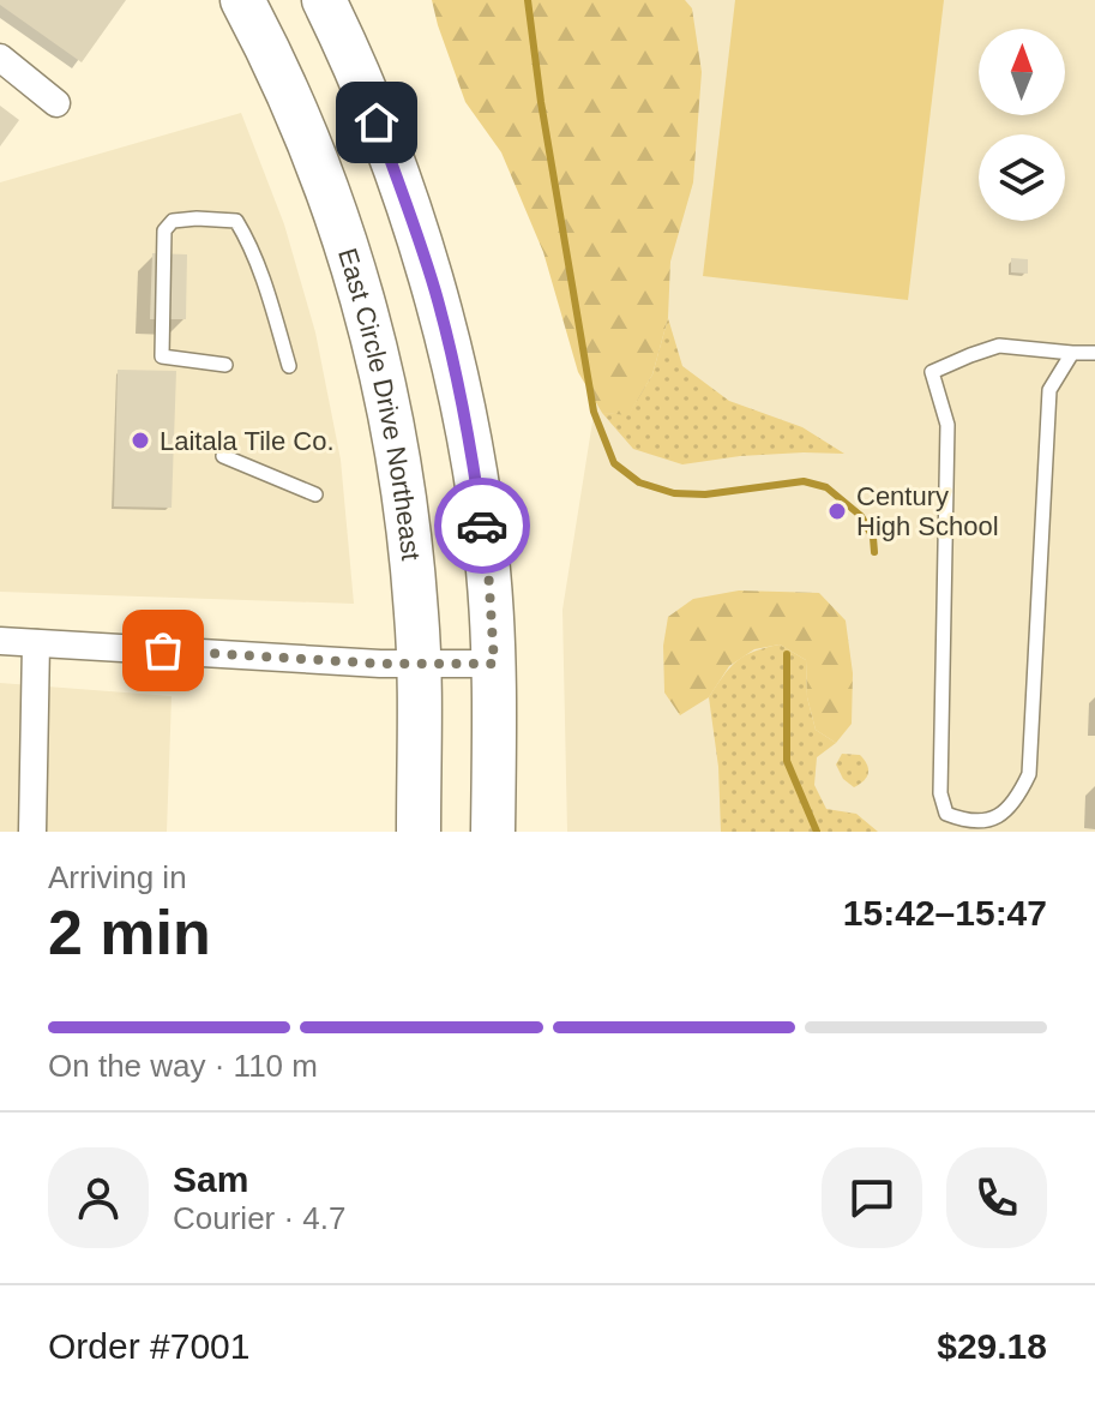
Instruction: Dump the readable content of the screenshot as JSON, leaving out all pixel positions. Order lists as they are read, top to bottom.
{
  "streets": {
    "main road": ["East Circle Drive Northeast"]
  },
  "places": ["Laitala Tile Co.", "Century High School"],
  "north": "top",
  "page": {
    "heading": ["2 min", "Arriving in", "15:42–15:47"],
    "panel": [
      "Sam",
      "Courier · 4.7",
      "Order #7001",
      "$29.18"
    ],
    "bar": "On the way · 110 m"
  }
}
